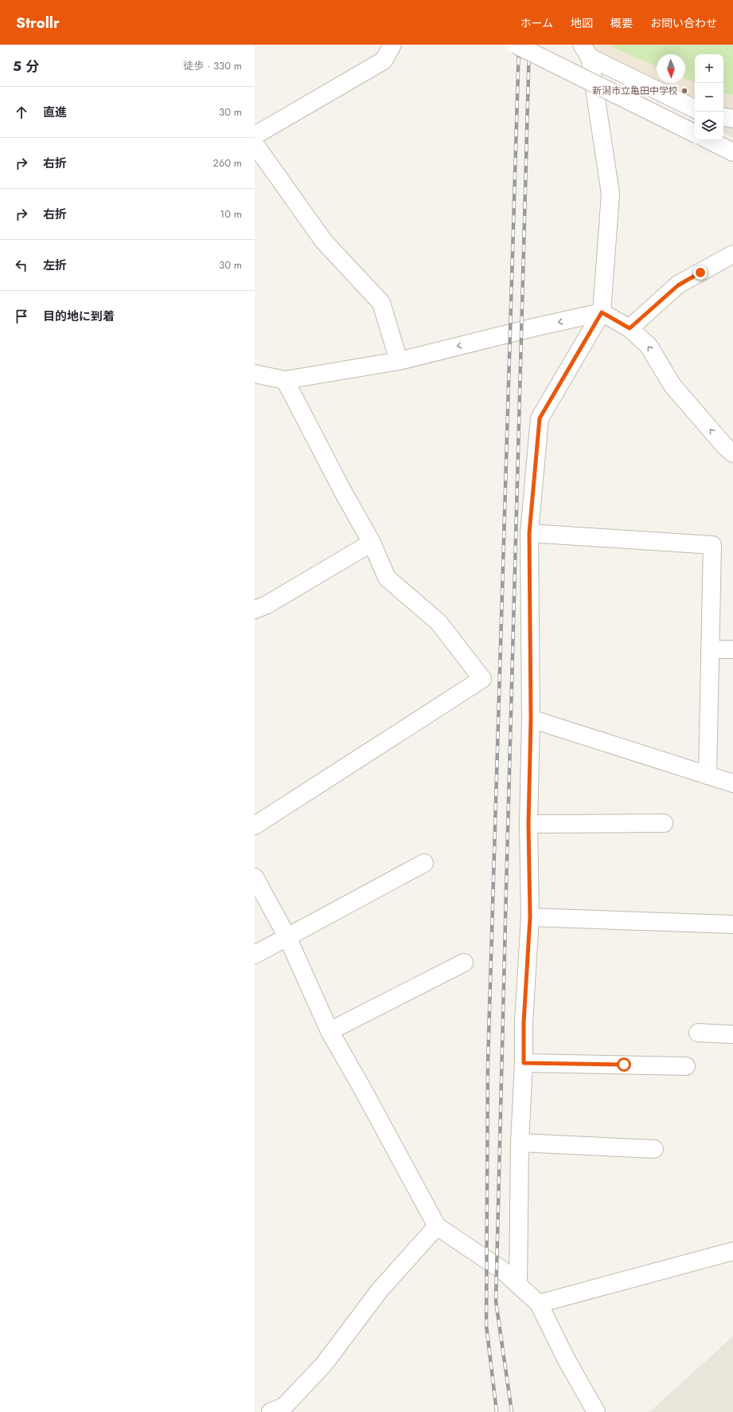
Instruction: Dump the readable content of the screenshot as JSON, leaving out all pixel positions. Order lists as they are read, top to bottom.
{
  "places": ["新潟市立亀田中学校"],
  "north": "bottom",
  "page": {
    "header": "Strollr",
    "nav": [
      "ホーム",
      "地図",
      "概要",
      "お問い合わせ"
    ],
    "heading": ["5 分", "徒歩 · 330 m"],
    "map_buttons": ["+", "−"],
    "list": [
      ["直進", "30 m"],
      ["右折", "260 m"],
      ["右折", "10 m"],
      ["左折", "30 m"],
      "目的地に到着"
    ]
  }
}
